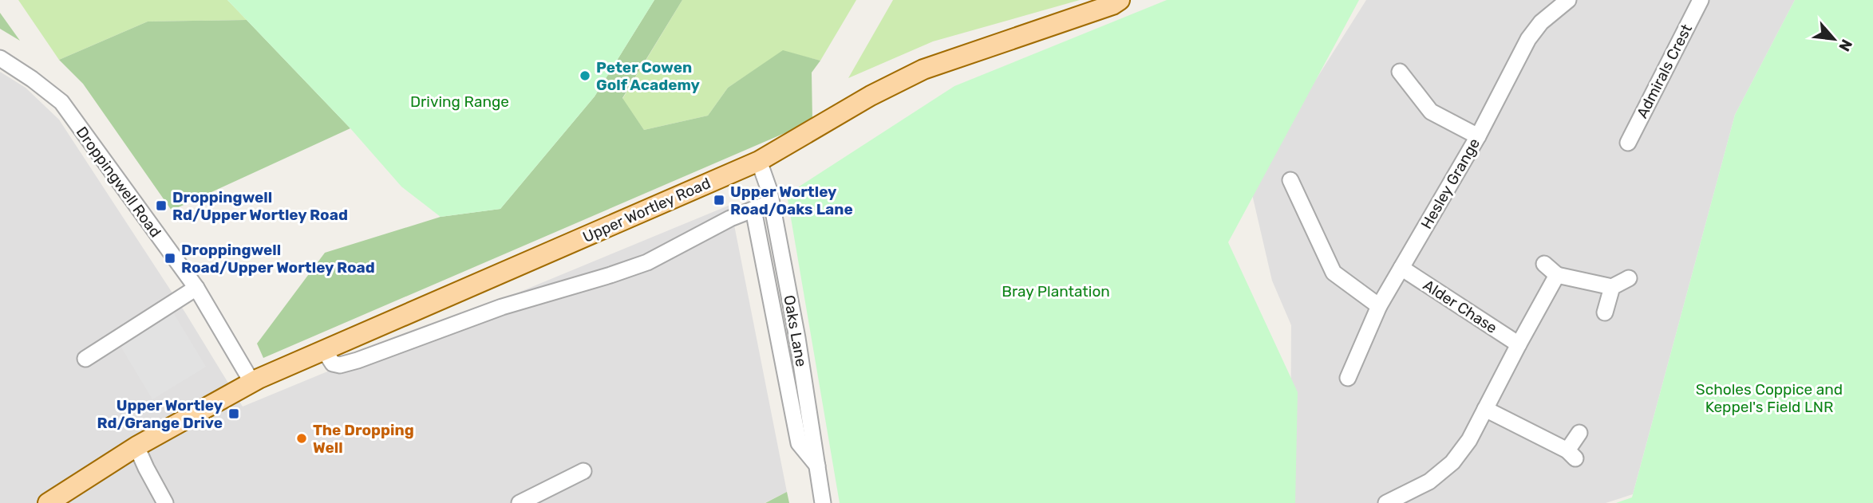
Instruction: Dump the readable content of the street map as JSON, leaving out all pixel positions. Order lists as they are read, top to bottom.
{
  "streets": {
    "main road": ["Upper Wortley Road"],
    "street": [
      "Admirals Crest",
      "Droppingwell Road",
      "Hesley Grange",
      "Alder Chase",
      "Oaks Lane"
    ]
  },
  "crossings": [
    ["Droppingwell Road", "Upper Wortley Road"],
    ["Hesley Grange", "Alder Chase"],
    ["Upper Wortley Road", "Oaks Lane"]
  ],
  "parks": ["Driving Range", "Bray Plantation", "Scholes Coppice and Keppel's Field LNR"],
  "places": {
    "other": ["Peter Cowen Golf Academy", "The Dropping Well"],
    "transit": [
      "Upper Wortley Road/Oaks Lane",
      "Droppingwell Rd/Upper Wortley Road",
      "Droppingwell Road/Upper Wortley Road",
      "Upper Wortley Rd/Grange Drive"
    ]
  },
  "north": "bottom right"
}
